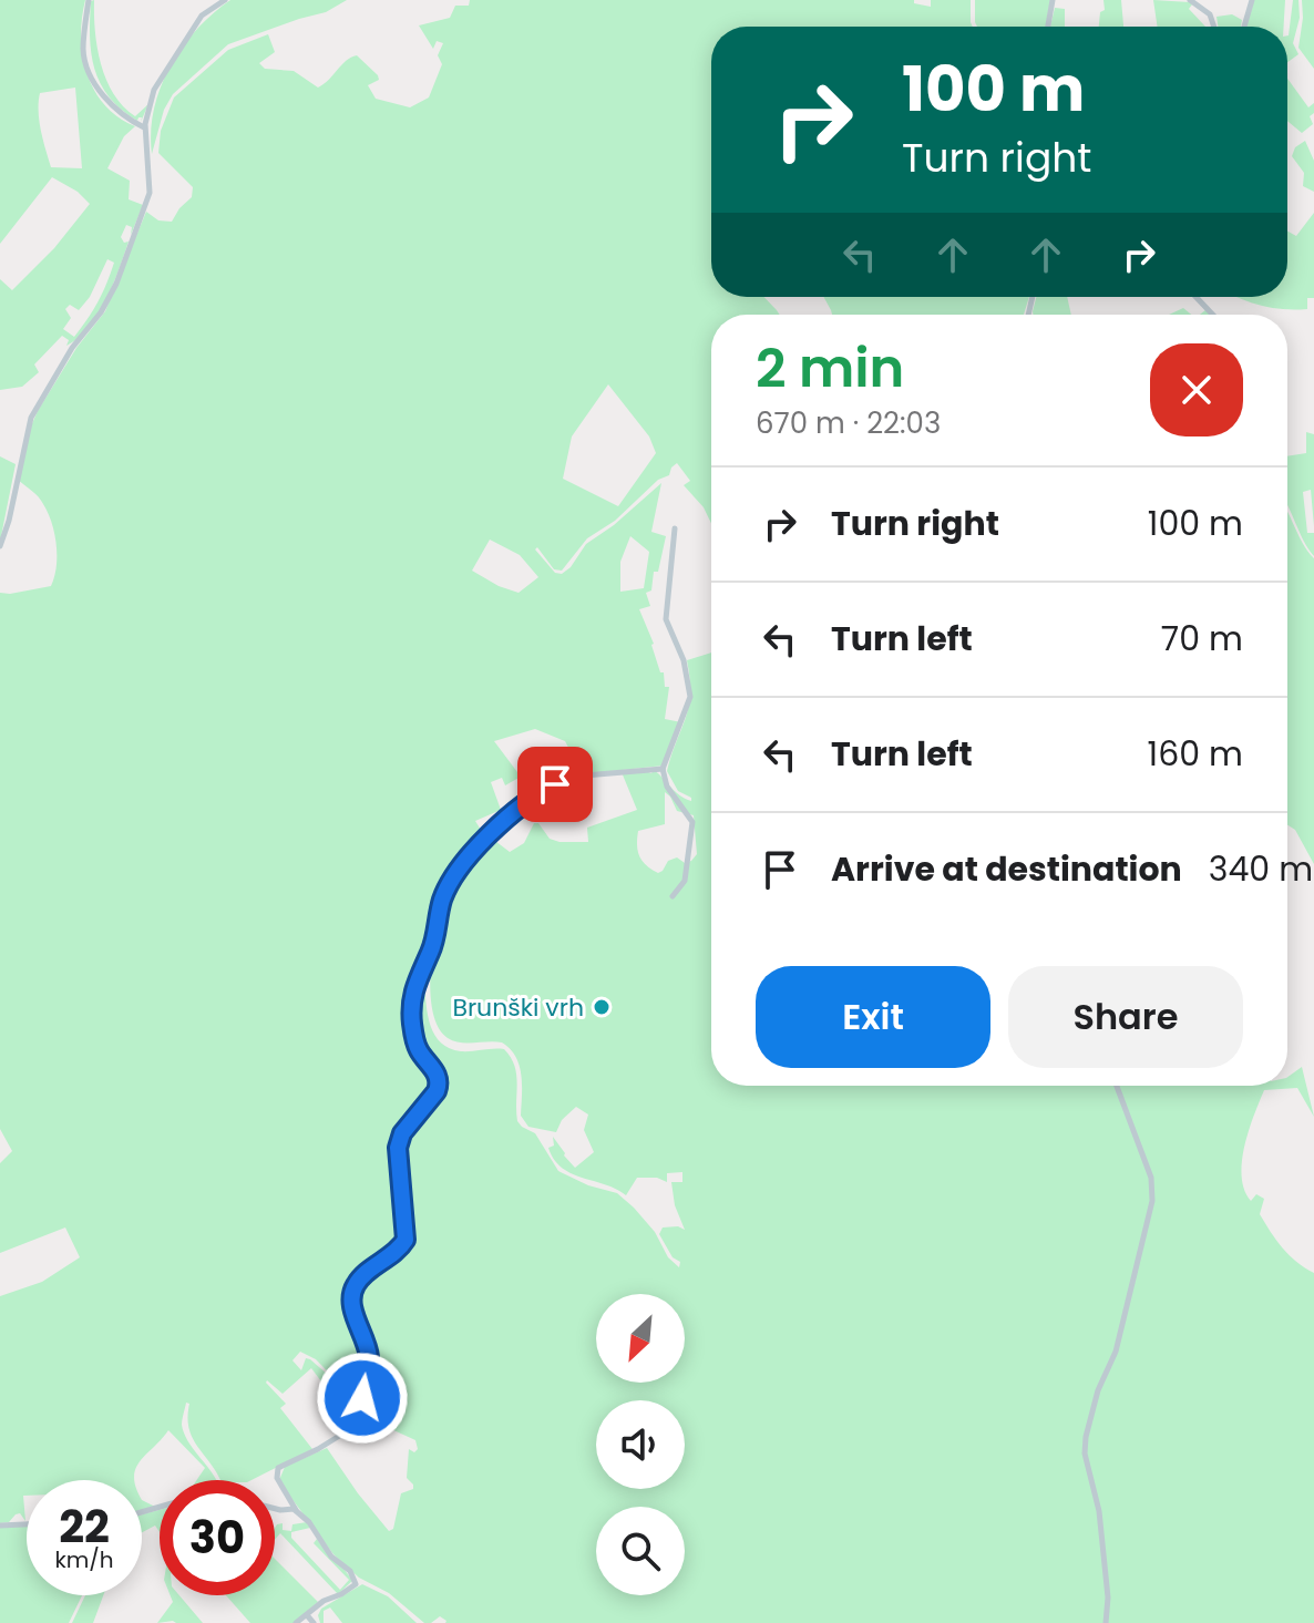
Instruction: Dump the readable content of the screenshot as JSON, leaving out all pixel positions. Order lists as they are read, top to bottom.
{
  "places": ["Brunški vrh"],
  "north": "bottom left",
  "page": {
    "turn": ["100 m", "Turn right"],
    "heading": ["2 min", "670 m · 22:03"],
    "list": [
      {
        "name": "Turn right",
        "value": "100 m"
      },
      {
        "name": "Turn left",
        "value": "70 m"
      },
      {
        "name": "Turn left",
        "value": "160 m"
      },
      {
        "name": "Arrive at destination",
        "value": "340 m"
      }
    ],
    "buttons": ["Exit", "Share"],
    "speed": "22 km/h",
    "limit": "30"
  }
}
